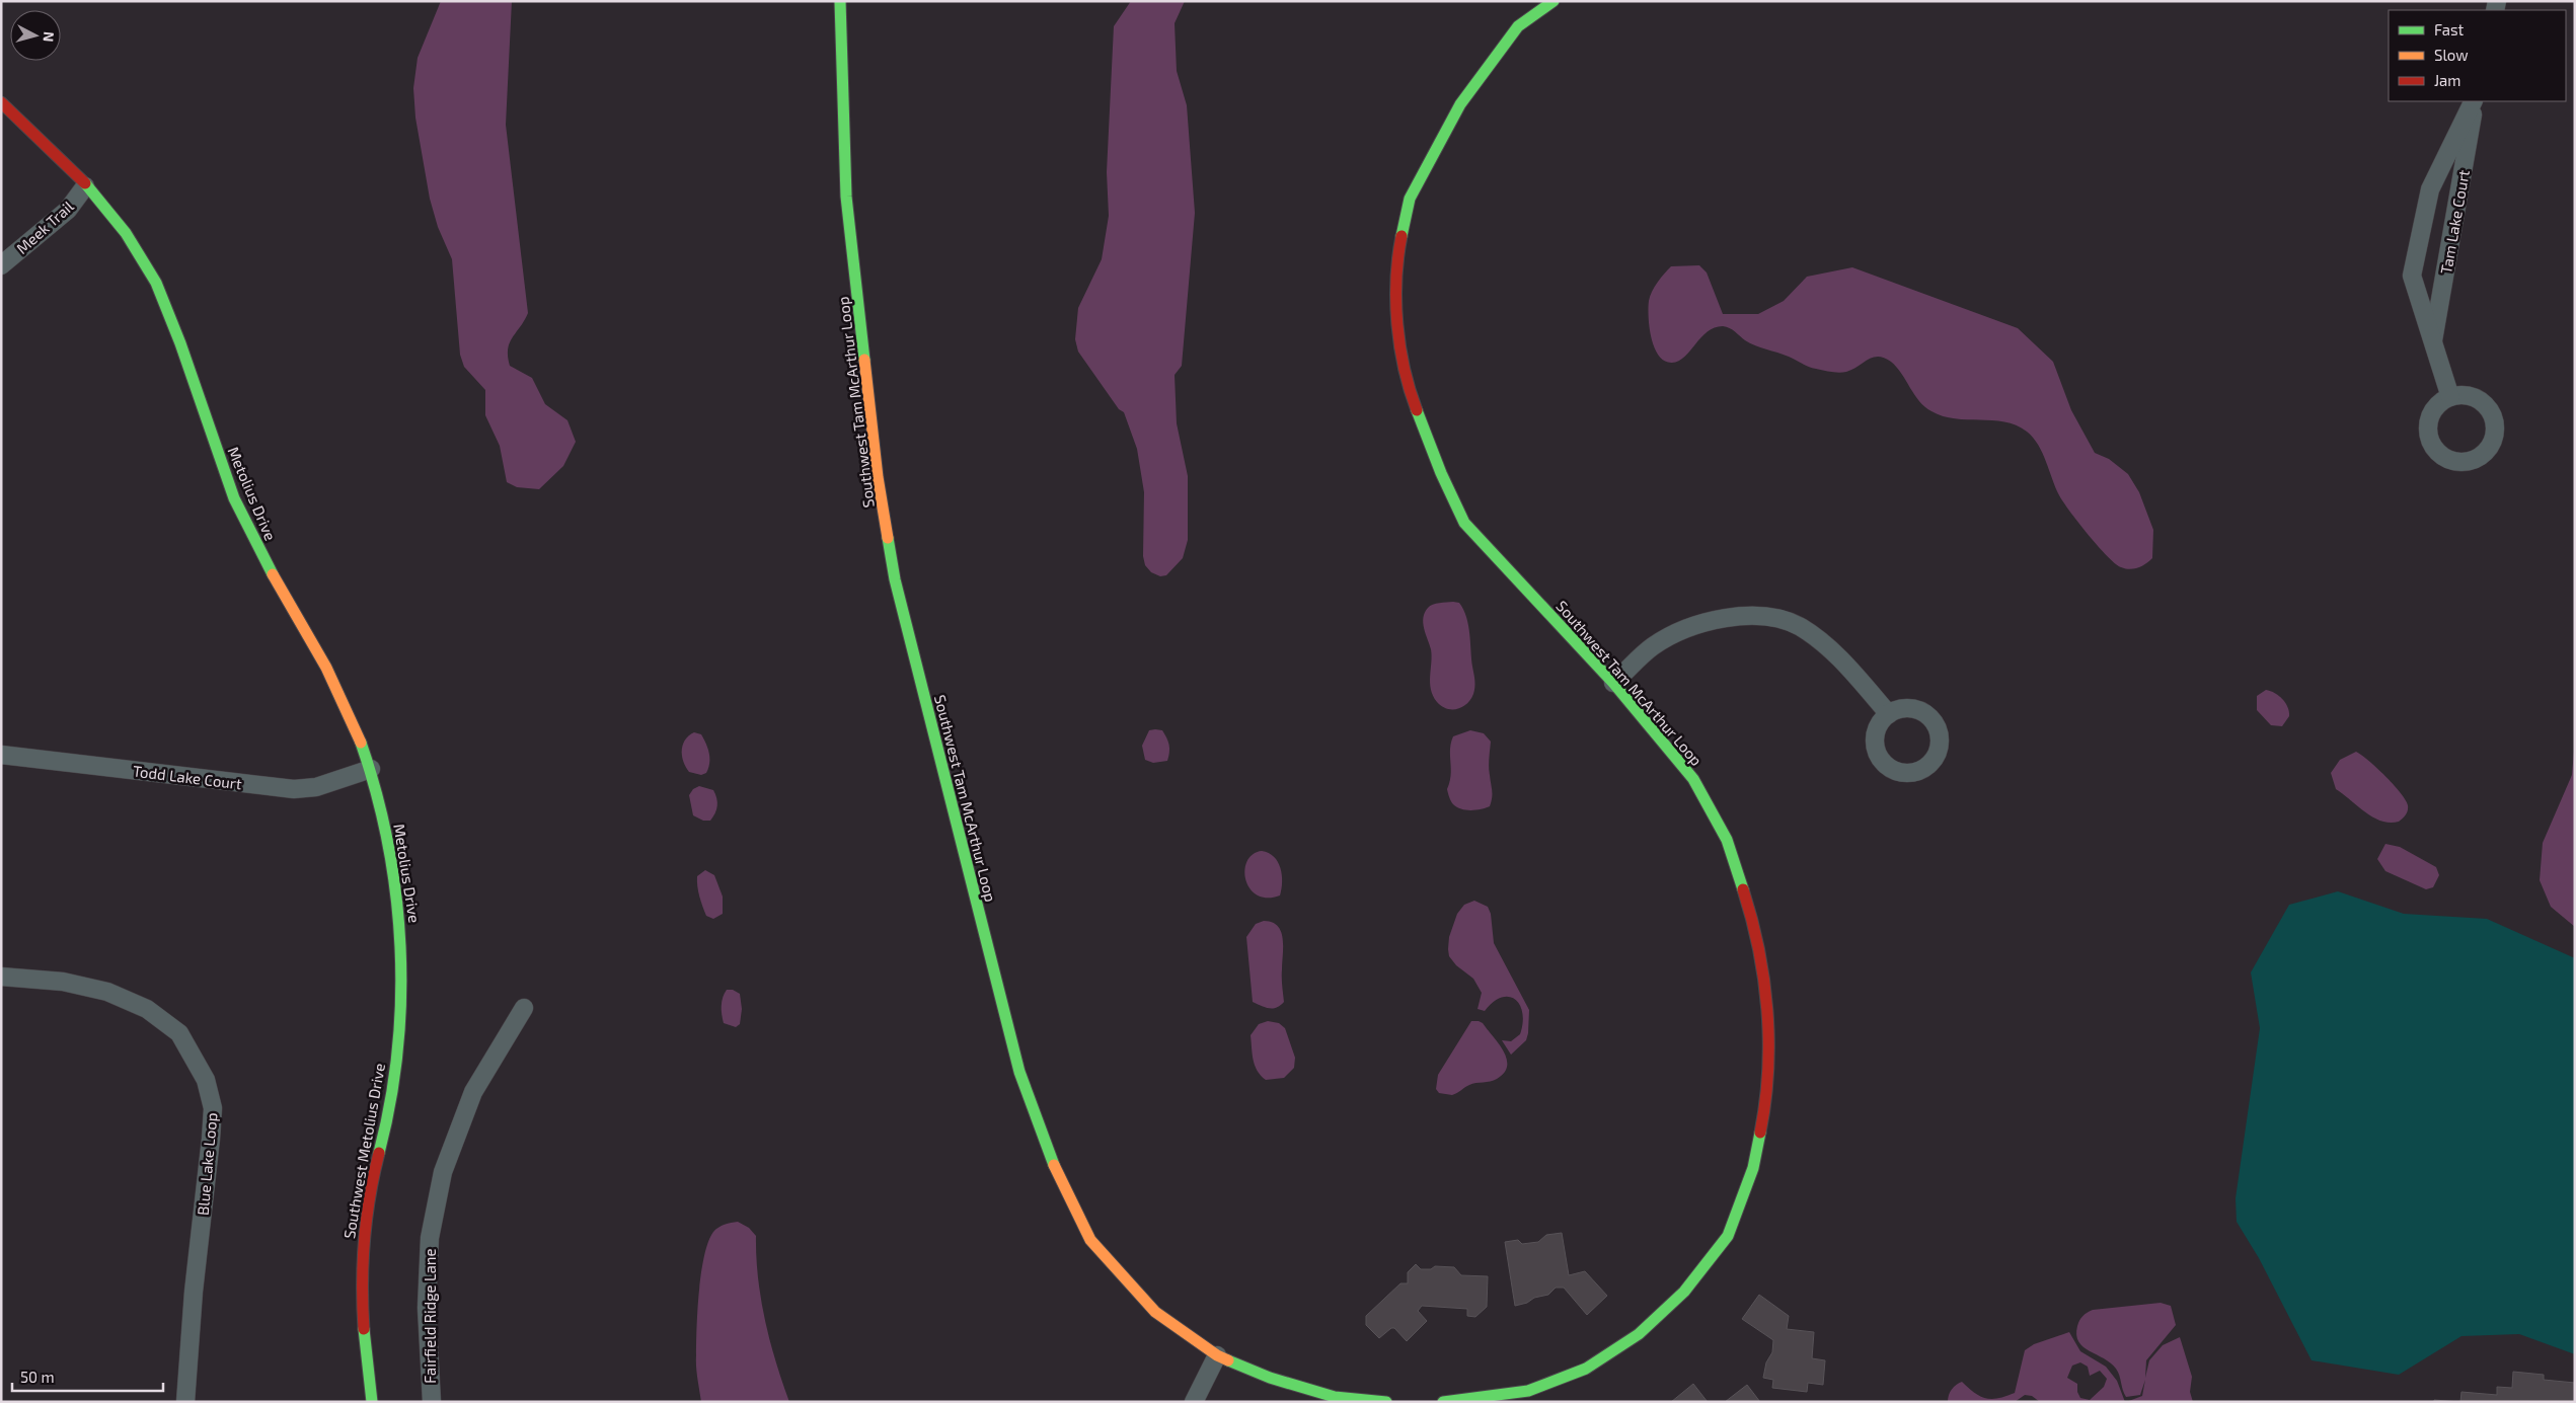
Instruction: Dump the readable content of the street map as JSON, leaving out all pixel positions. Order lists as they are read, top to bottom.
{
  "streets": {
    "street": [
      "Tam Lake Court",
      "Meek Trail",
      "Southwest Tam McArthur Loop",
      "Metolius Drive",
      "Todd Lake Court",
      "Southwest Metolius Drive",
      "Blue Lake Loop",
      "Fairfield Ridge Lane"
    ]
  },
  "crossings": [
    ["Meek Trail", "Metolius Drive"],
    ["Metolius Drive", "Todd Lake Court"],
    ["Metolius Drive", "Southwest Metolius Drive"]
  ],
  "legend": ["Fast", "Slow", "Jam"],
  "scale_bar": "50 m",
  "north": "right"
}
